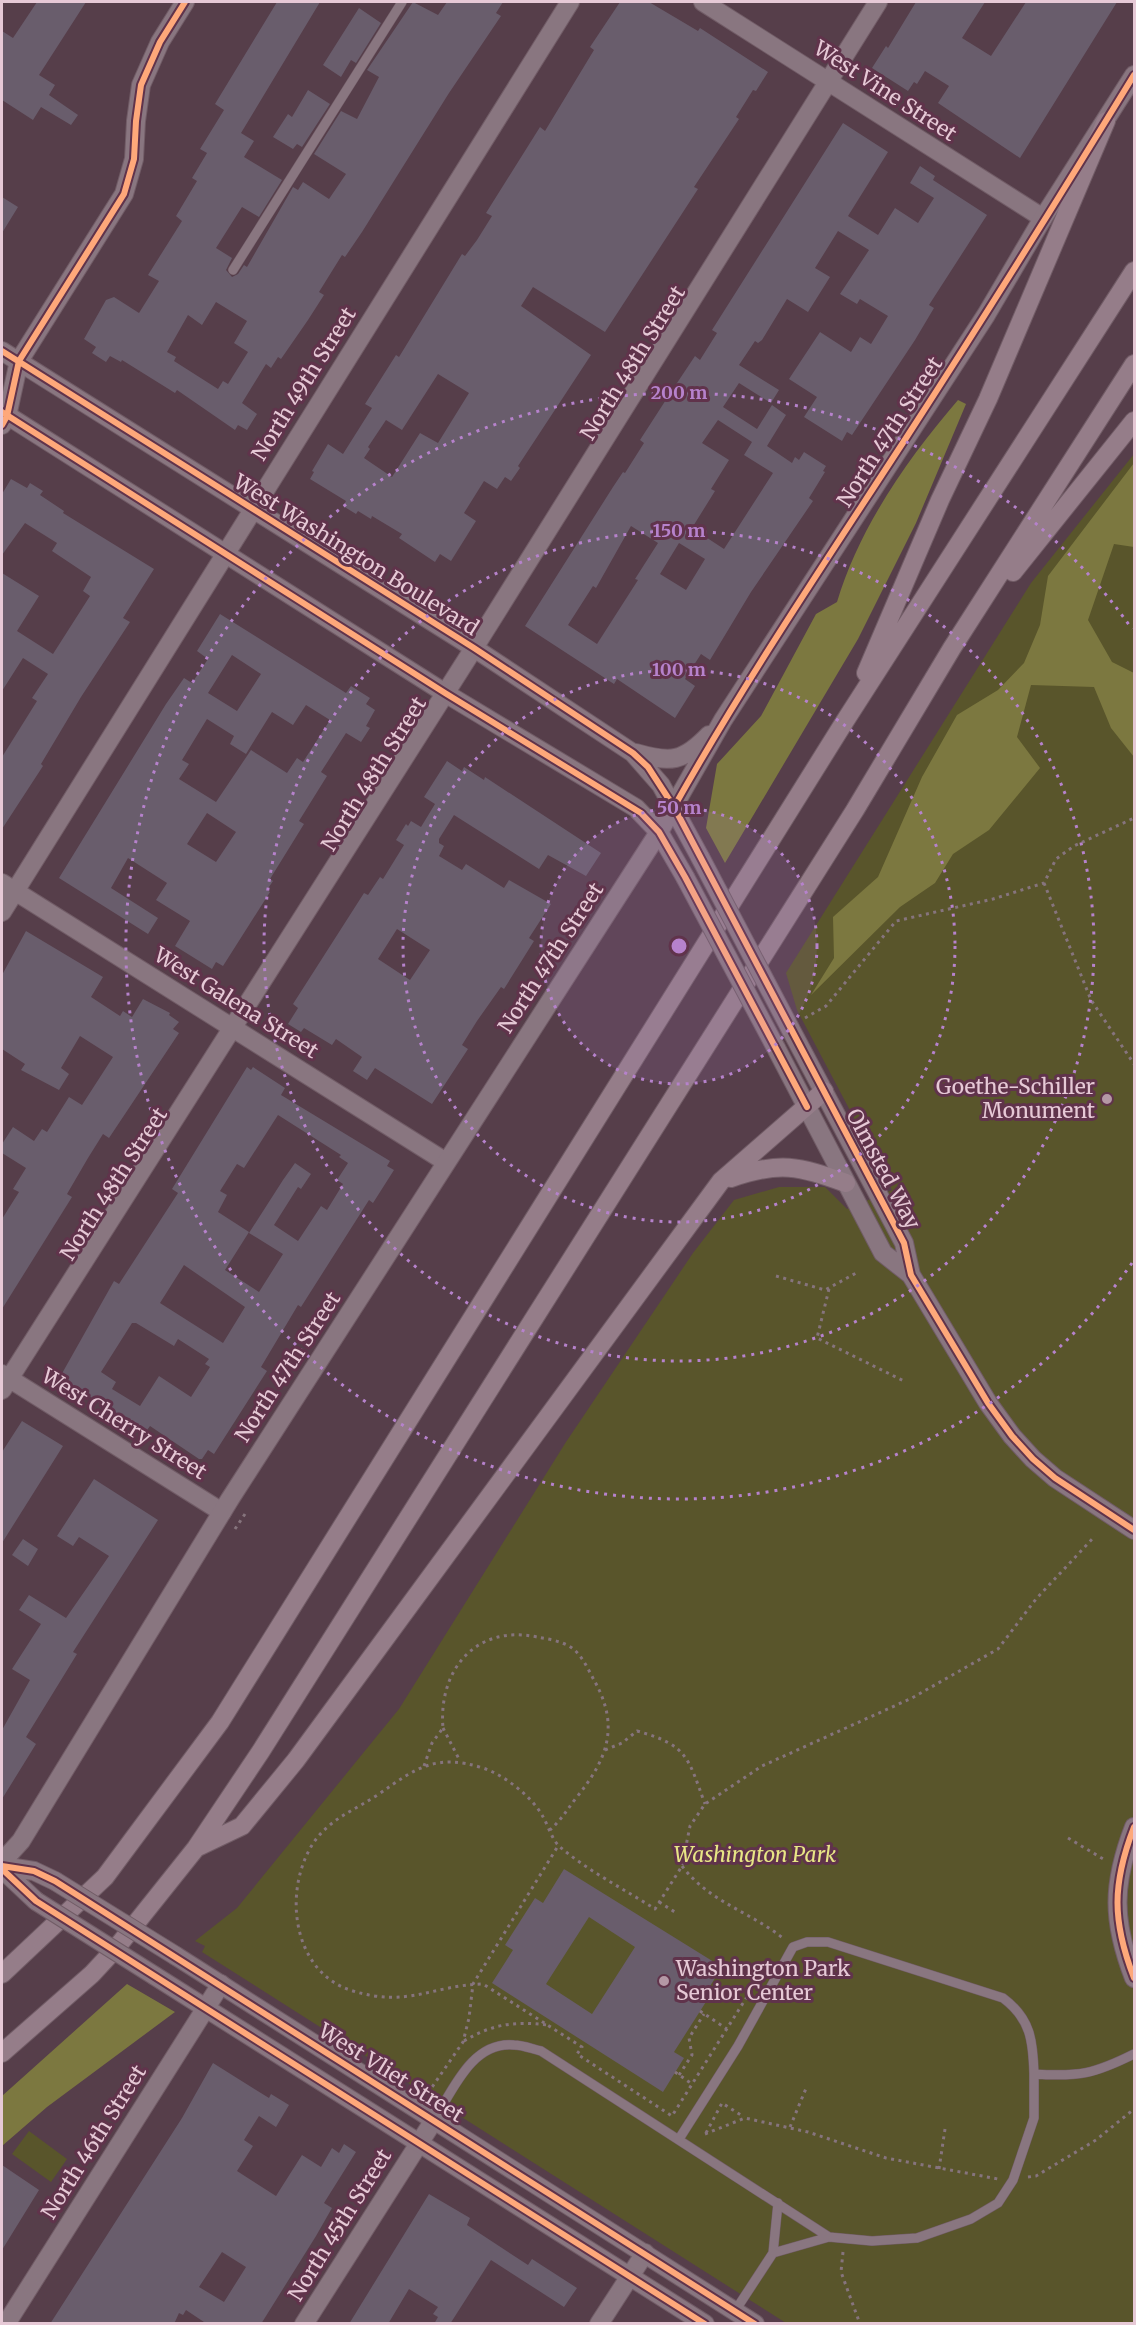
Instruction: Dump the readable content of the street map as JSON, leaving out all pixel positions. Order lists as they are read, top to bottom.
{
  "streets": {
    "street": [
      "West Vine Street",
      "North 48th Street",
      "North 49th Street",
      "North 47th Street",
      "West Washington Boulevard",
      "West Galena Street",
      "Olmsted Way",
      "West Cherry Street",
      "West Vliet Street",
      "North 46th Street",
      "North 45th Street"
    ]
  },
  "crossings": [
    ["West Vine Street", "North 48th Street"],
    ["West Vine Street", "North 47th Street"],
    ["North 48th Street", "West Washington Boulevard"],
    ["North 48th Street", "West Galena Street"],
    ["North 48th Street", "West Cherry Street"],
    ["North 49th Street", "West Washington Boulevard"],
    ["North 49th Street", "West Galena Street"],
    ["North 47th Street", "West Washington Boulevard"],
    ["North 47th Street", "West Galena Street"],
    ["North 47th Street", "Olmsted Way"],
    ["North 47th Street", "West Cherry Street"],
    ["North 47th Street", "West Vliet Street"],
    ["West Washington Boulevard", "Olmsted Way"],
    ["West Vliet Street", "North 46th Street"],
    ["West Vliet Street", "North 45th Street"]
  ],
  "parks": ["Washington Park"],
  "places": ["Goethe-Schiller Monument", "Washington Park Senior Center"],
  "rings": [
    "200 m",
    "150 m",
    "100 m",
    "50 m"
  ]
}
